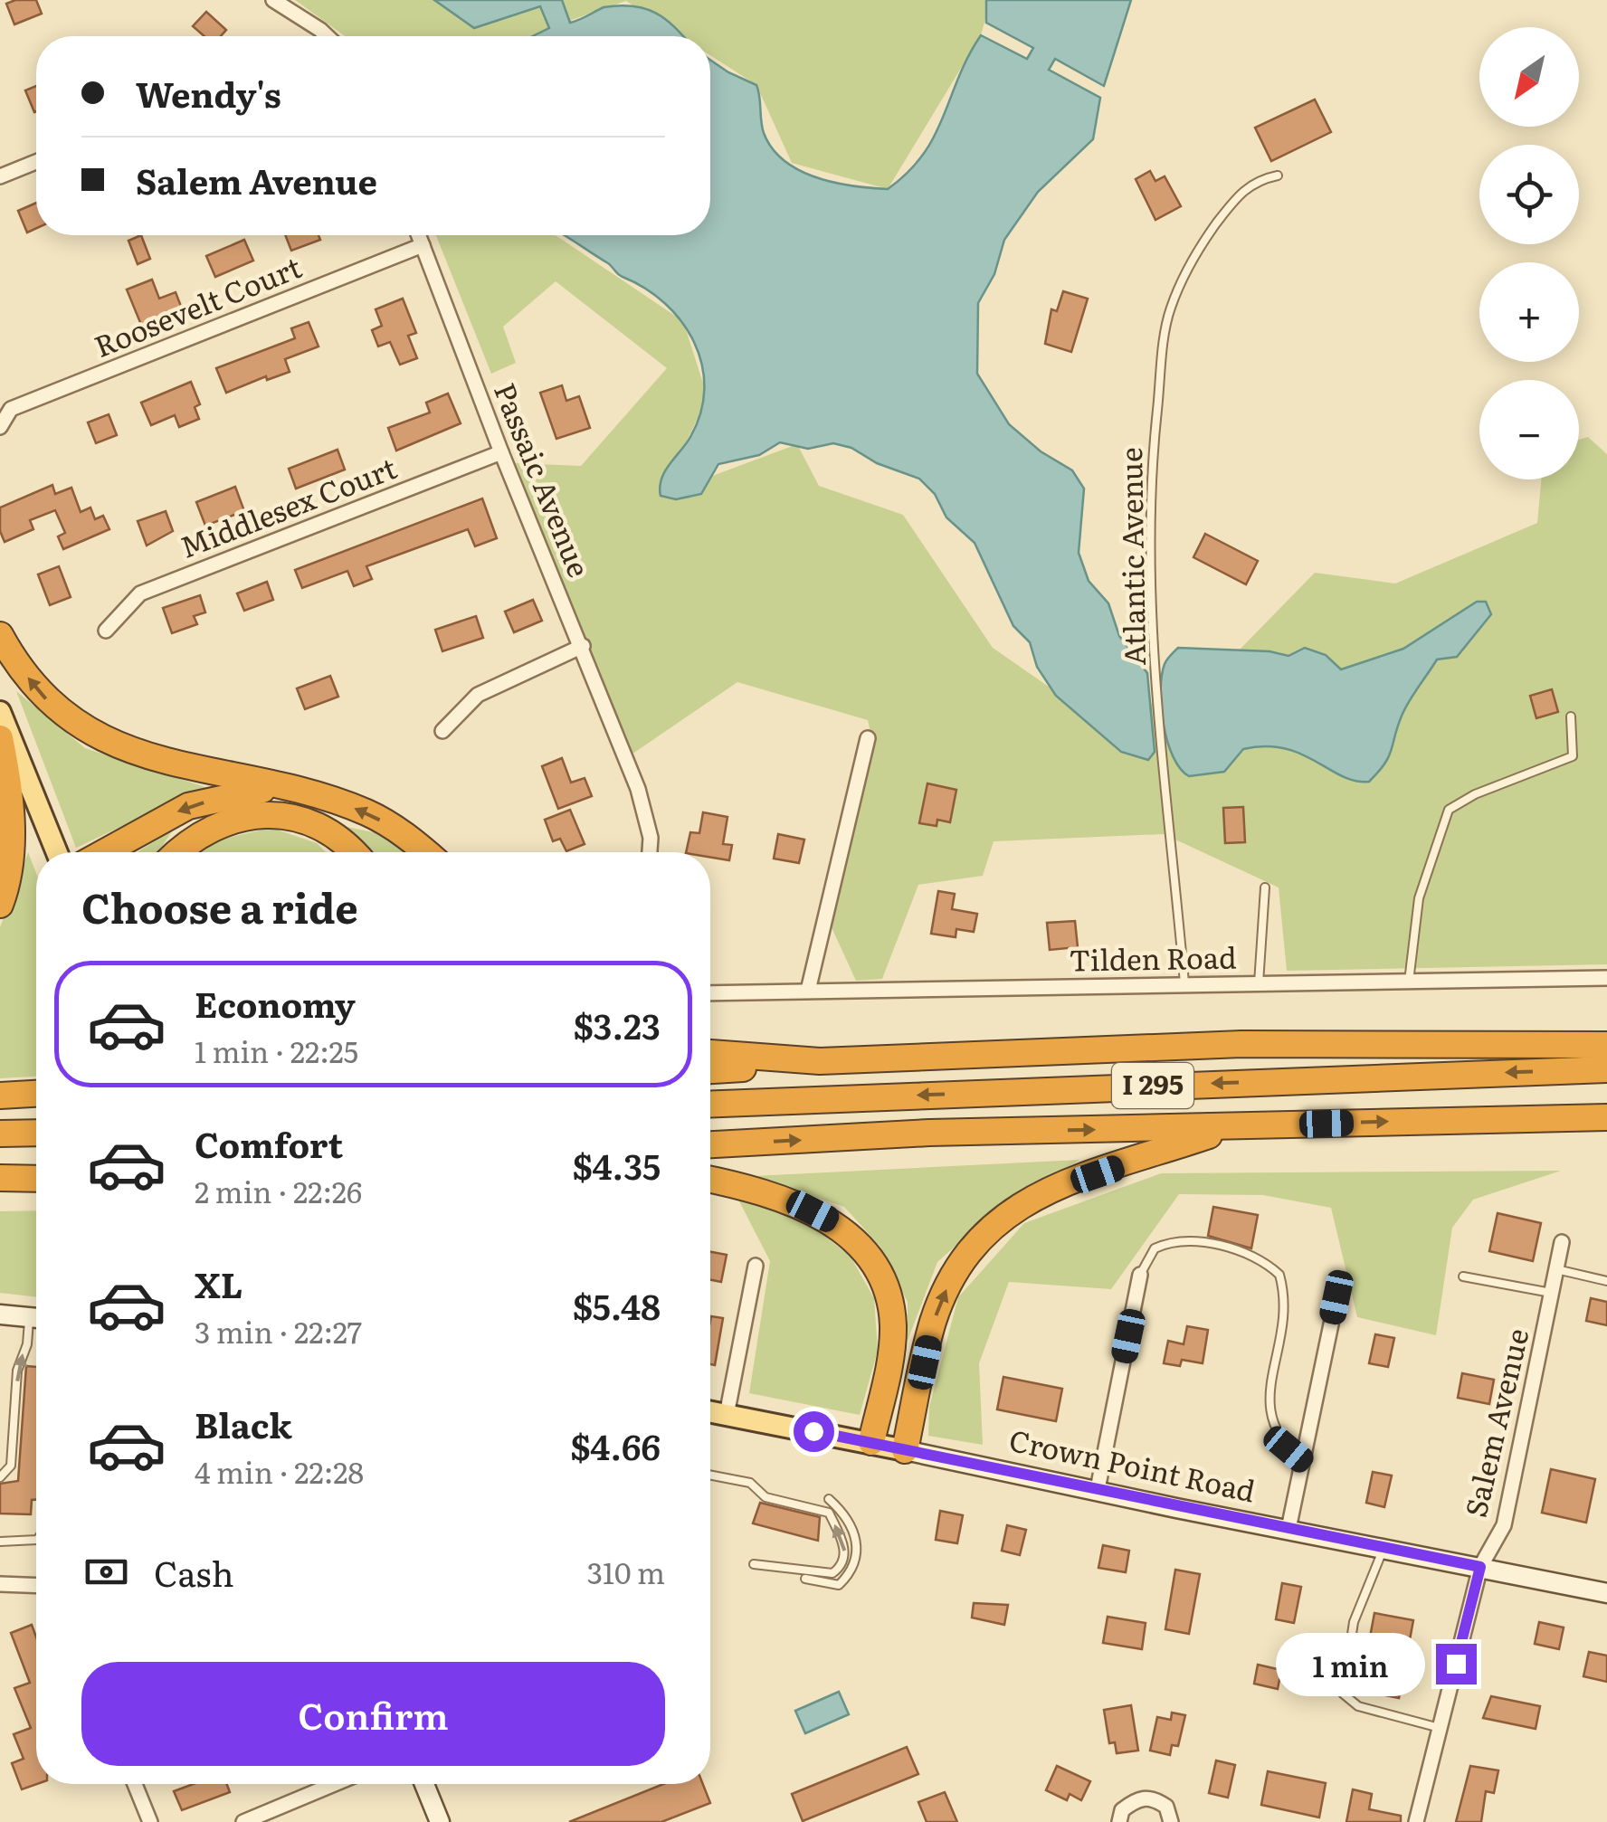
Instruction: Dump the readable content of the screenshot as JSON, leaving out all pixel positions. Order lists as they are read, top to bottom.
{
  "streets": {
    "highway": ["I 295"],
    "main road": ["Crown Point Road"],
    "street": [
      "Roosevelt Court",
      "Passaic Avenue",
      "Middlesex Court",
      "Tilden Road",
      "Salem Avenue"
    ],
    "lane": ["Atlantic Avenue"]
  },
  "crossings": [
    ["Roosevelt Court", "Passaic Avenue"],
    ["Passaic Avenue", "Middlesex Court"],
    ["Atlantic Avenue", "Tilden Road"],
    ["Salem Avenue", "Crown Point Road"]
  ],
  "north": "bottom left",
  "page": {
    "map_buttons": ["+", "−"],
    "banner": ["Wendy's", "Salem Avenue"],
    "heading": "Choose a ride",
    "list": [
      {
        "name": "Economy",
        "note": "1 min · 22:25",
        "value": "$3.23"
      },
      {
        "name": "Comfort",
        "note": "2 min · 22:26",
        "value": "$4.35"
      },
      {
        "name": "XL",
        "note": "3 min · 22:27",
        "value": "$5.48"
      },
      {
        "name": "Black",
        "note": "4 min · 22:28",
        "value": "$4.66"
      }
    ],
    "pay": ["Cash", "310 m"],
    "bubble": "1 min",
    "buttons": "Confirm"
  }
}
